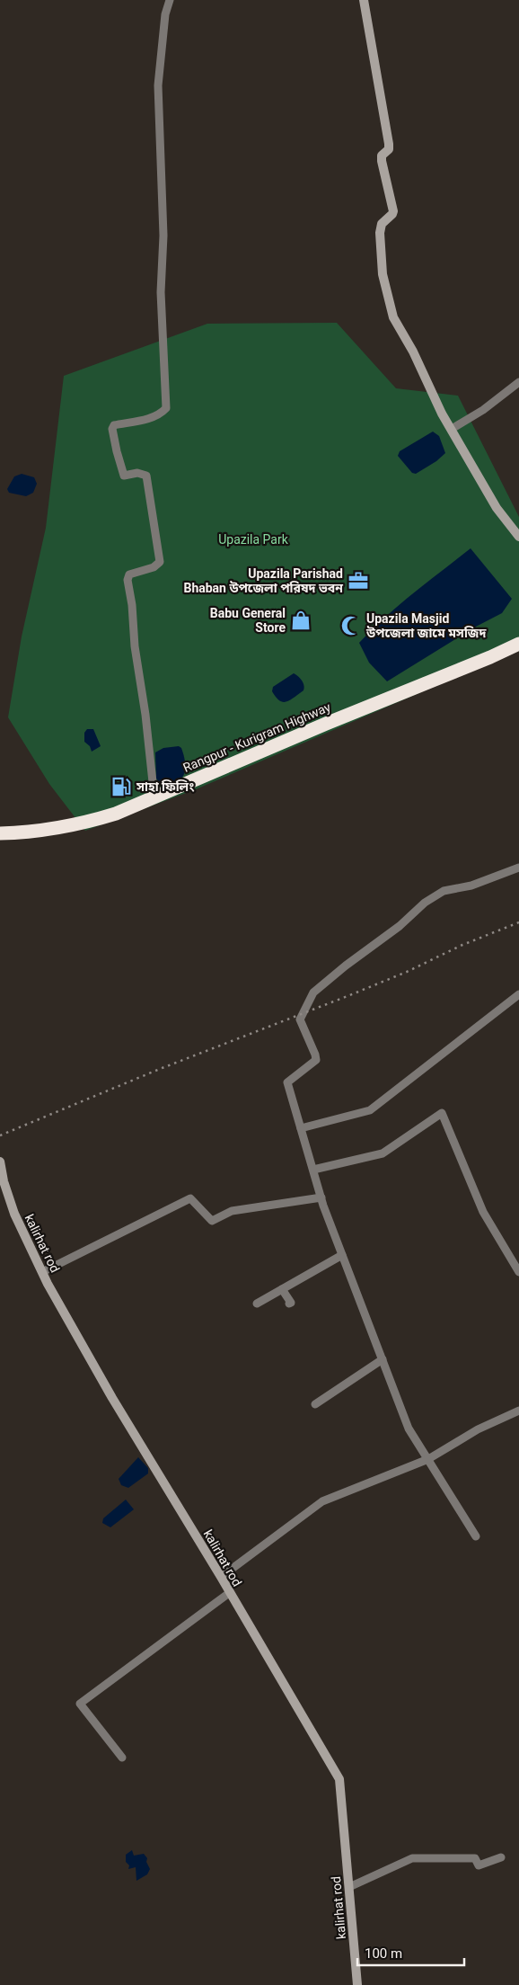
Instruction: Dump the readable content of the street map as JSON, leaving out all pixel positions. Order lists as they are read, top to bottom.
{
  "streets": {
    "highway": ["Rangpur - Kurigram Highway"],
    "street": ["kalirhat rod"]
  },
  "parks": ["Upazila Park"],
  "places": {
    "office": ["Upazila Parishad Bhaban উপজেলা পরিষদ ভবন"],
    "shop": ["Babu General Store"],
    "mosque": ["Upazila Masjid উপজেলা জামে মসজিদ"],
    "fuel station": ["সাহা ফিলিং"]
  },
  "scale_bar": "100 m"
}
